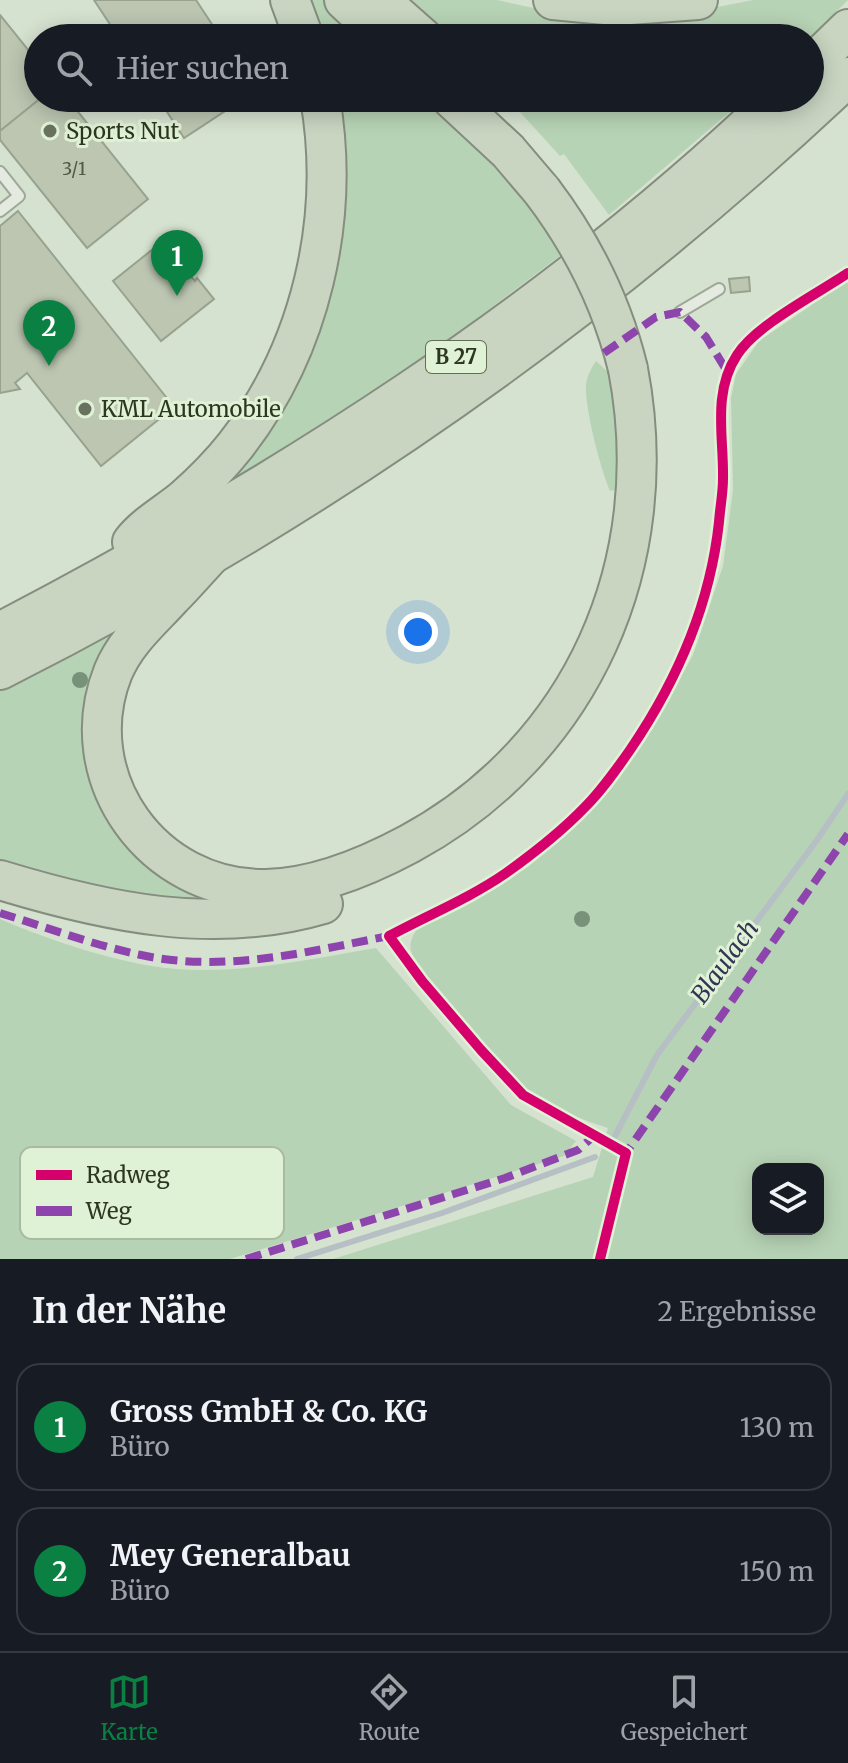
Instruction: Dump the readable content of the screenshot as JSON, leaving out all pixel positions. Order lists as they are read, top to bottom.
{
  "streets": {
    "highway": ["B 27"]
  },
  "water": ["Blaulach"],
  "places": ["Sports Nut", "KML Automobile"],
  "house_numbers": ["3/1"],
  "legend": ["Radweg", "Weg"],
  "page": {
    "search": "Hier suchen",
    "pins": ["1", "2"],
    "heading": ["In der Nähe", "2 Ergebnisse"],
    "list": [
      {
        "mark": "1",
        "name": "Gross GmbH & Co. KG",
        "note": "Büro",
        "value": "130 m"
      },
      {
        "mark": "2",
        "name": "Mey Generalbau",
        "note": "Büro",
        "value": "150 m"
      }
    ],
    "nav": ["Karte", "Route", "Gespeichert"]
  }
}
